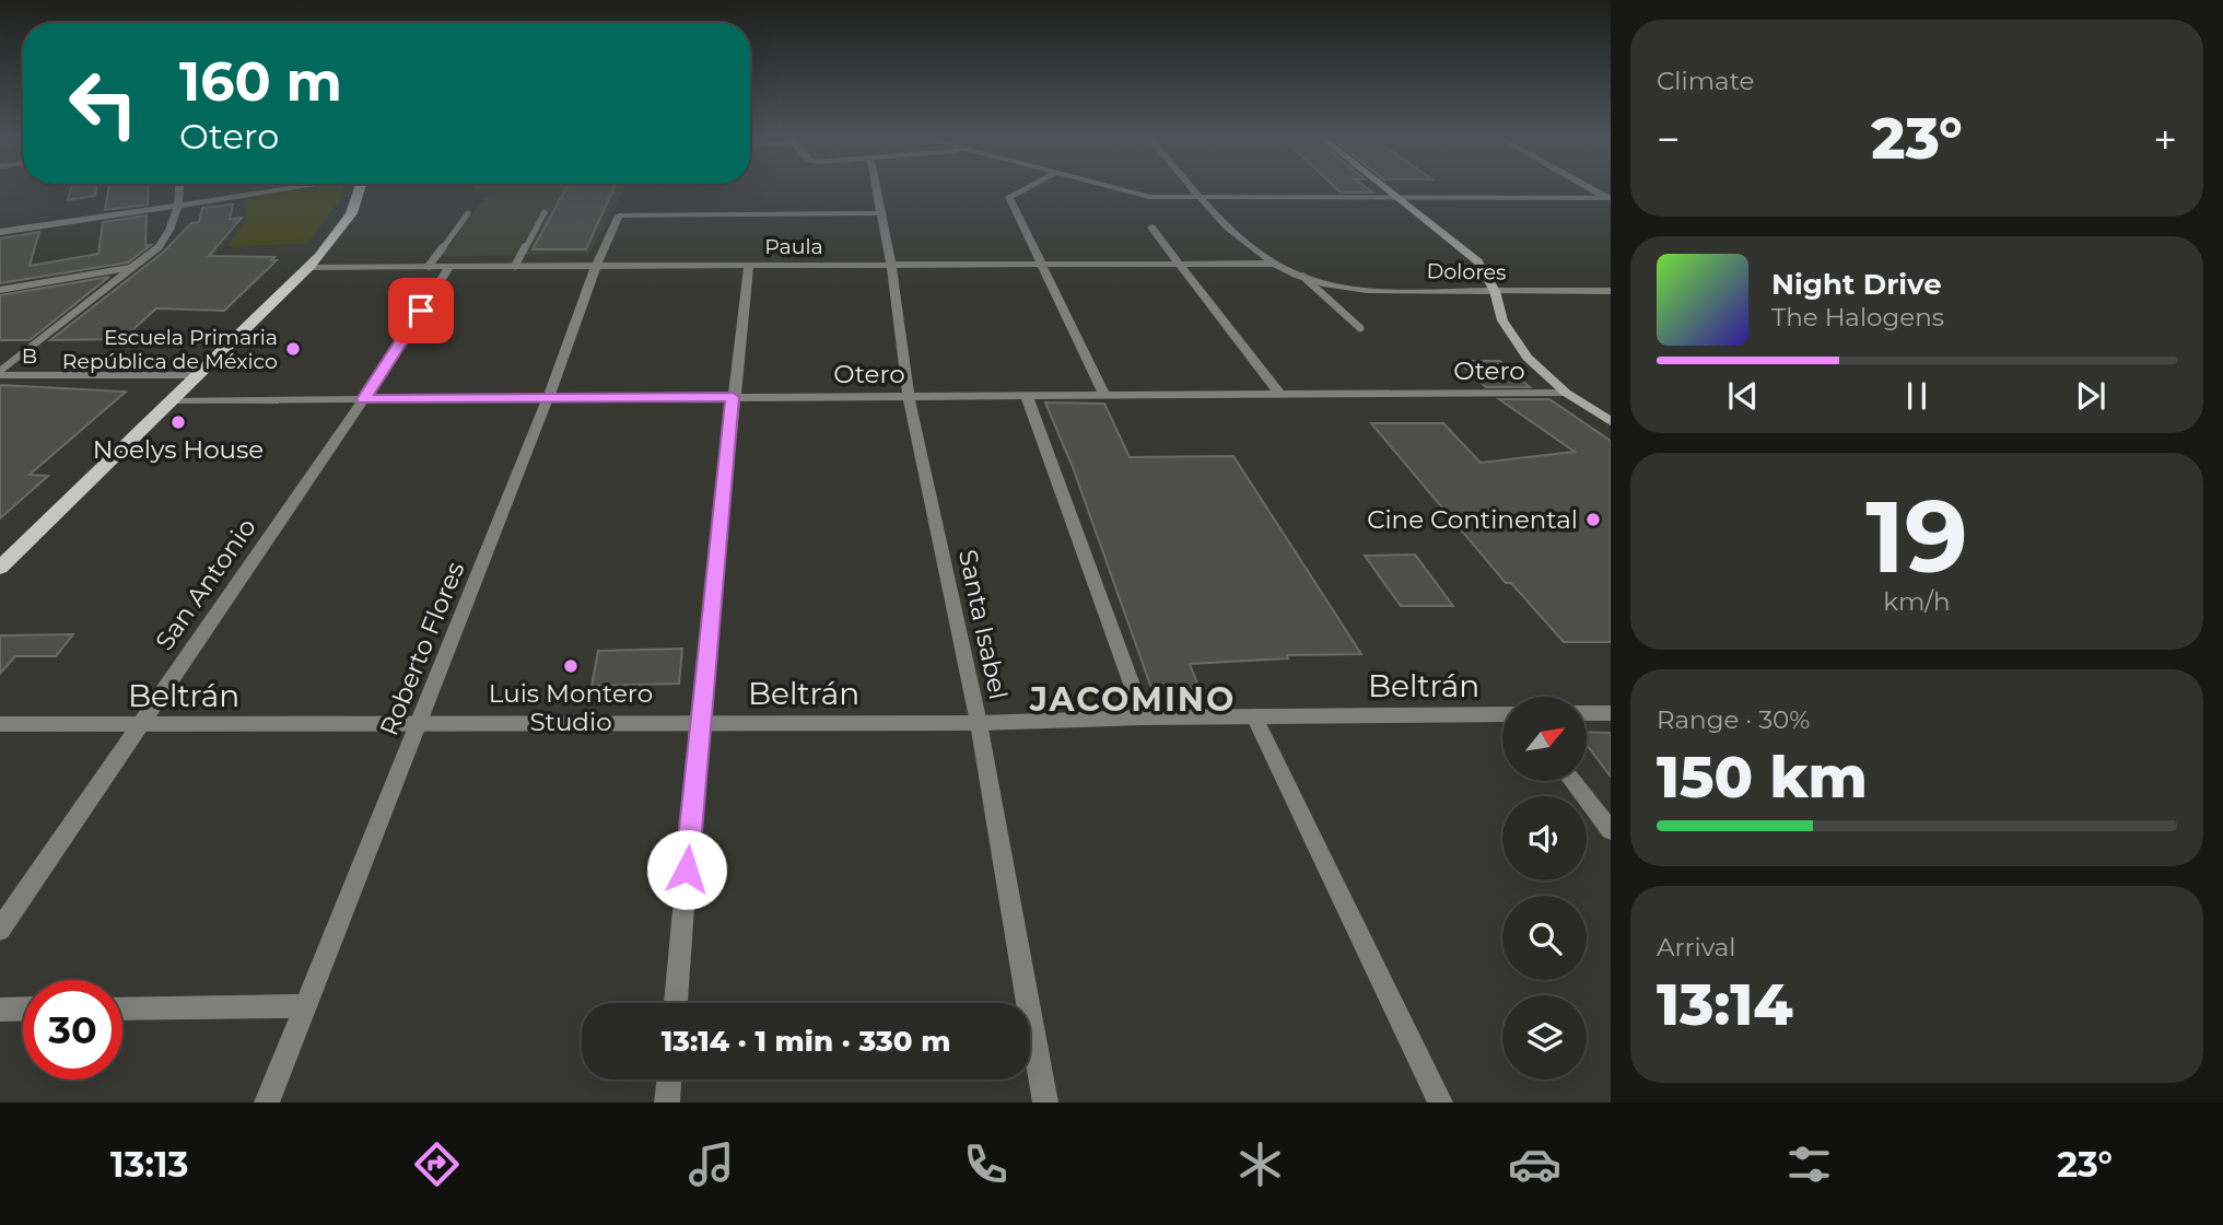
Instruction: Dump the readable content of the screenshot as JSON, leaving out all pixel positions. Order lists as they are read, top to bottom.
{
  "streets": {
    "street": [
      "Paula",
      "Dolores",
      "B",
      "Otero",
      "San Antonio",
      "Santa Isabel",
      "Roberto Flores",
      "Beltrán"
    ]
  },
  "crossings": [
    ["Paula", "Dolores"],
    ["Paula", "San Antonio"],
    ["Paula", "Santa Isabel"],
    ["Paula", "Roberto Flores"],
    ["Otero", "San Antonio"],
    ["Otero", "Santa Isabel"],
    ["Otero", "Roberto Flores"],
    ["San Antonio", "Beltrán"],
    ["Santa Isabel", "Roberto Flores"],
    ["Santa Isabel", "Beltrán"],
    ["Roberto Flores", "Beltrán"]
  ],
  "districts": ["JACOMINO"],
  "places": [
    "Escuela Primaria República de México",
    "Noelys House",
    "Cine Continental",
    "Luis Montero Studio"
  ],
  "north": "top right",
  "page": {
    "tile": [
      "Climate",
      ["19", "km/h"],
      ["Range · 30%", "150 km"],
      ["Arrival", "13:14"]
    ],
    "turn": ["160 m", "Otero"],
    "heat": ["−", "23°", "+"],
    "song": ["Night Drive", "The Halogens"],
    "limit": "30",
    "trip": "13:14 · 1 min · 330 m",
    "tabs": ["13:13", "23°"]
  }
}
